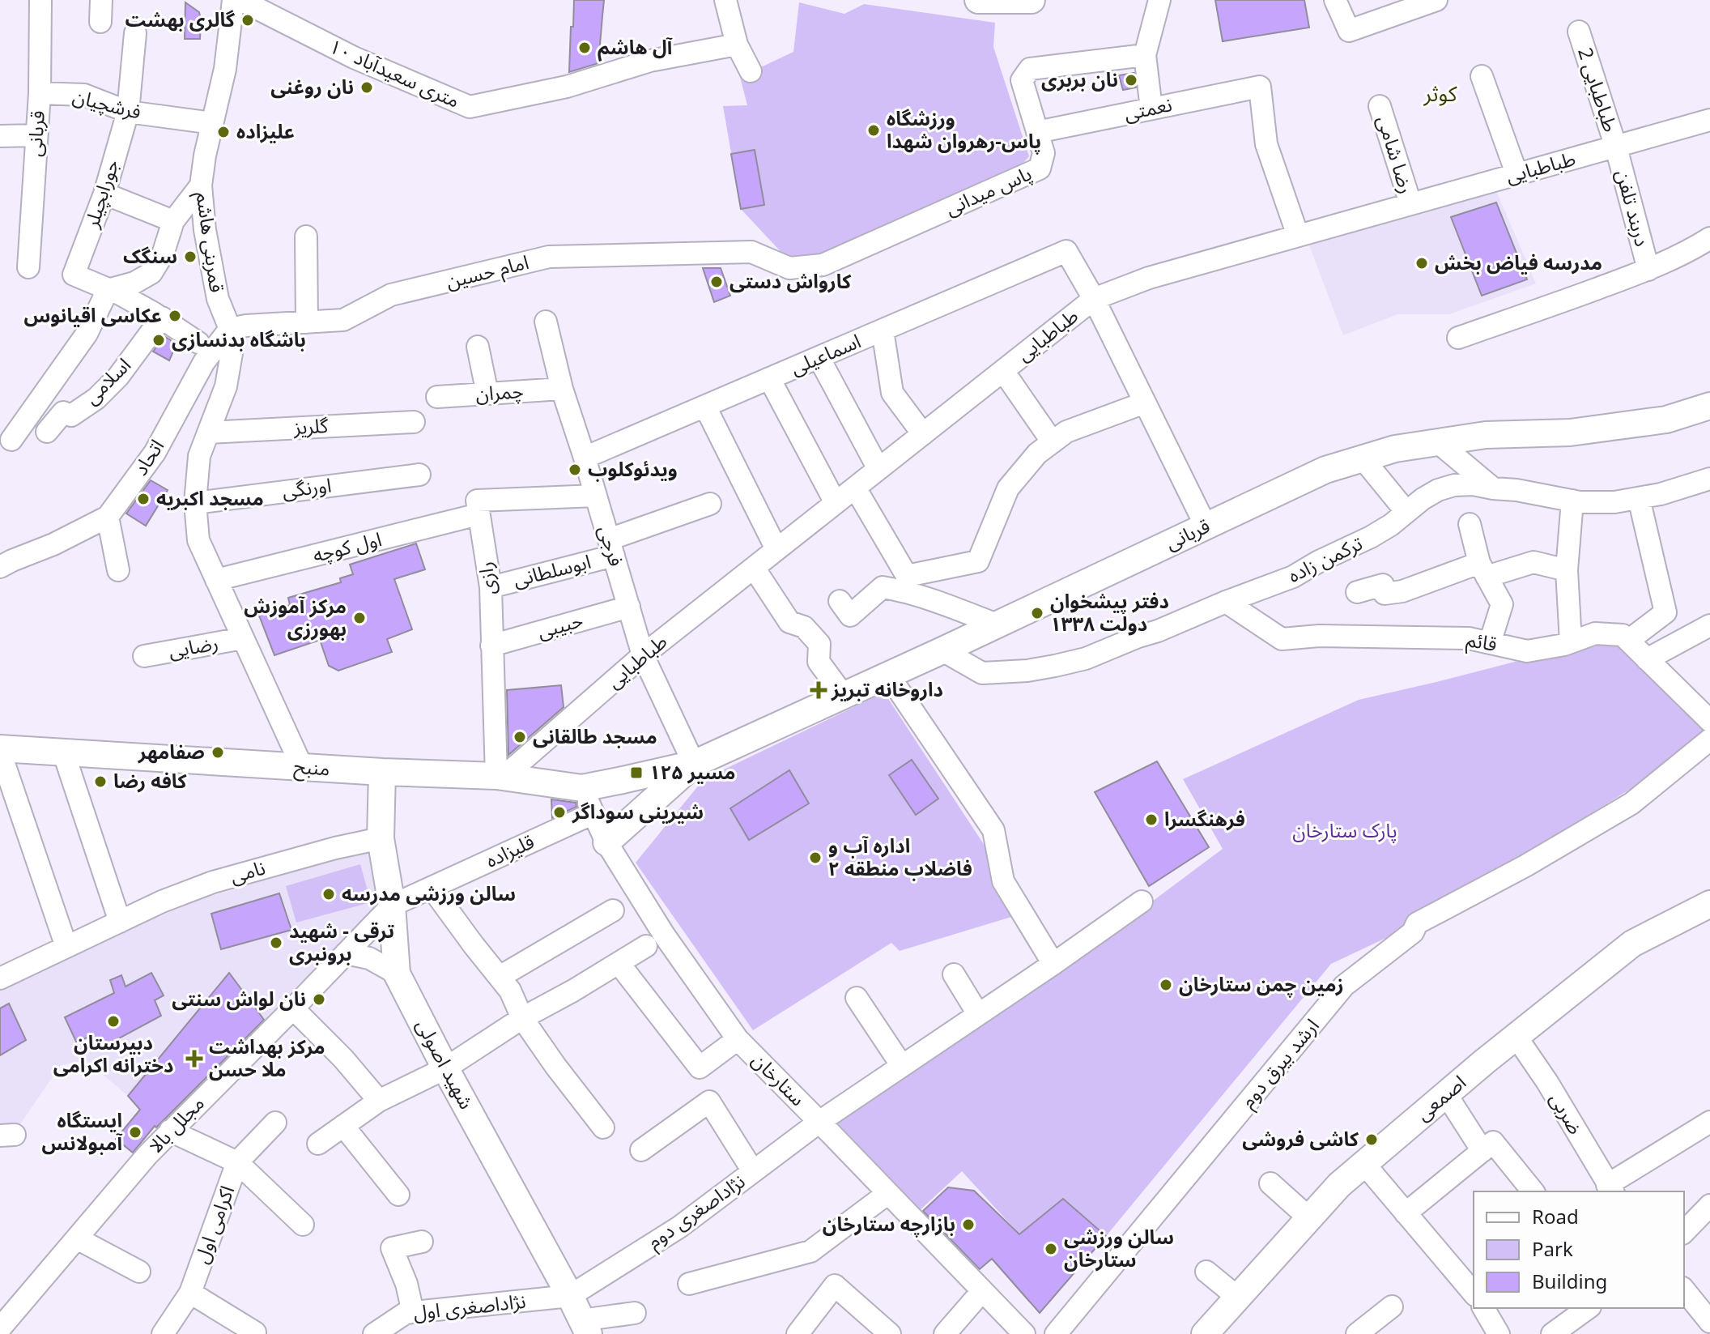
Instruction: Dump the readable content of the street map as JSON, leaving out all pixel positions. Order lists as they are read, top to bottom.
{
  "streets": {
    "main road": [
      "قربانی",
      "منبح",
      "شهید اصولی",
      "اصمعی"
    ],
    "street": [
      "۱۰ متری سعیدآباد",
      "طباطبایی 2",
      "فرشچیان",
      "نعمتی",
      "رضا شامی",
      "طباطبایی",
      "پاس میدانی",
      "جورابچیلر",
      "دربند تلفن",
      "قمربنی هاشم",
      "امام حسین",
      "اسماعیلی",
      "اسلامی",
      "چمران",
      "گلریز",
      "اتحاد",
      "اورنگی",
      "فرجی",
      "اول کوچه",
      "ترکمن زاده",
      "ابوسلطانی",
      "رازی",
      "حبیبی",
      "قائم",
      "رضایی",
      "قلیزاده",
      "نامی",
      "ارشد بیرق دوم",
      "ستارخان",
      "ضربی",
      "مجلل بالا",
      "نژاداصغری دوم",
      "اکرامی اول",
      "نژاداصغری اول"
    ]
  },
  "crossings": [
    ["طباطبایی 2", "طباطبایی"],
    ["طباطبایی 2", "دربند تلفن"],
    ["فرشچیان", "قربانی"],
    ["فرشچیان", "جورابچیلر"],
    ["فرشچیان", "قمربنی هاشم"],
    ["نعمتی", "طباطبایی"],
    ["نعمتی", "پاس میدانی"],
    ["قربانی", "فرجی"],
    ["قربانی", "ترکمن زاده"],
    ["قربانی", "منبح"],
    ["رضا شامی", "طباطبایی"],
    ["طباطبایی", "دربند تلفن"],
    ["طباطبایی", "اسماعیلی"],
    ["طباطبایی", "فرجی"],
    ["طباطبایی", "رازی"],
    ["طباطبایی", "منبح"],
    ["پاس میدانی", "امام حسین"],
    ["قمربنی هاشم", "امام حسین"],
    ["قمربنی هاشم", "گلریز"],
    ["قمربنی هاشم", "اتحاد"],
    ["قمربنی هاشم", "اورنگی"],
    ["قمربنی هاشم", "اول کوچه"],
    ["قمربنی هاشم", "رضایی"],
    ["قمربنی هاشم", "منبح"],
    ["امام حسین", "اتحاد"],
    ["اسماعیلی", "فرجی"],
    ["چمران", "فرجی"],
    ["فرجی", "ابوسلطانی"],
    ["فرجی", "حبیبی"],
    ["فرجی", "منبح"],
    ["اول کوچه", "رازی"],
    ["ترکمن زاده", "قائم"],
    ["ابوسلطانی", "رازی"],
    ["رازی", "حبیبی"],
    ["رازی", "منبح"],
    ["منبح", "شهید اصولی"],
    ["منبح", "ستارخان"],
    ["قلیزاده", "شهید اصولی"],
    ["قلیزاده", "ستارخان"],
    ["قلیزاده", "مجلل بالا"],
    ["نامی", "شهید اصولی"],
    ["شهید اصولی", "مجلل بالا"],
    ["شهید اصولی", "نژاداصغری دوم"],
    ["شهید اصولی", "نژاداصغری اول"],
    ["ستارخان", "نژاداصغری دوم"],
    ["اصمعی", "ضربی"],
    ["نژاداصغری دوم", "نژاداصغری اول"]
  ],
  "districts": ["کوثر"],
  "parks": ["پارک ستارخان"],
  "places": {
    "other": [
      "گالری بهشت",
      "آل هاشم",
      "نان بربری",
      "نان روغنی",
      "ورزشگاه پاس-رهروان شهدا",
      "علیزاده",
      "سنگک",
      "مدرسه فیاض بخش",
      "کارواش دستی",
      "عکاسی اقیانوس",
      "باشگاه بدنسازی",
      "ویدئوکلوب",
      "مسجد اکبریه",
      "دفتر پیشخوان دولت ۱۳۳۸",
      "مرکز آموزش بهورزی",
      "مسجد طالقانی",
      "صفامهر",
      "کافه رضا",
      "شیرینی سوداگر",
      "فرهنگسرا",
      "اداره آب و فاضلاب منطقه ۲",
      "سالن ورزشی مدرسه",
      "ترقی - شهید برونبری",
      "زمین چمن ستارخان",
      "نان لواش سنتی",
      "دبیرستان دخترانه اکرامی",
      "ایستگاه آمبولانس",
      "کاشی فروشی",
      "بازارچه ستارخان",
      "سالن ورزشی ستارخان"
    ],
    "health": ["داروخانه تبریز", "مرکز بهداشت ملا حسن"],
    "transit": ["مسیر ۱۲۵"]
  },
  "legend": ["Road", "Park", "Building"]
}
